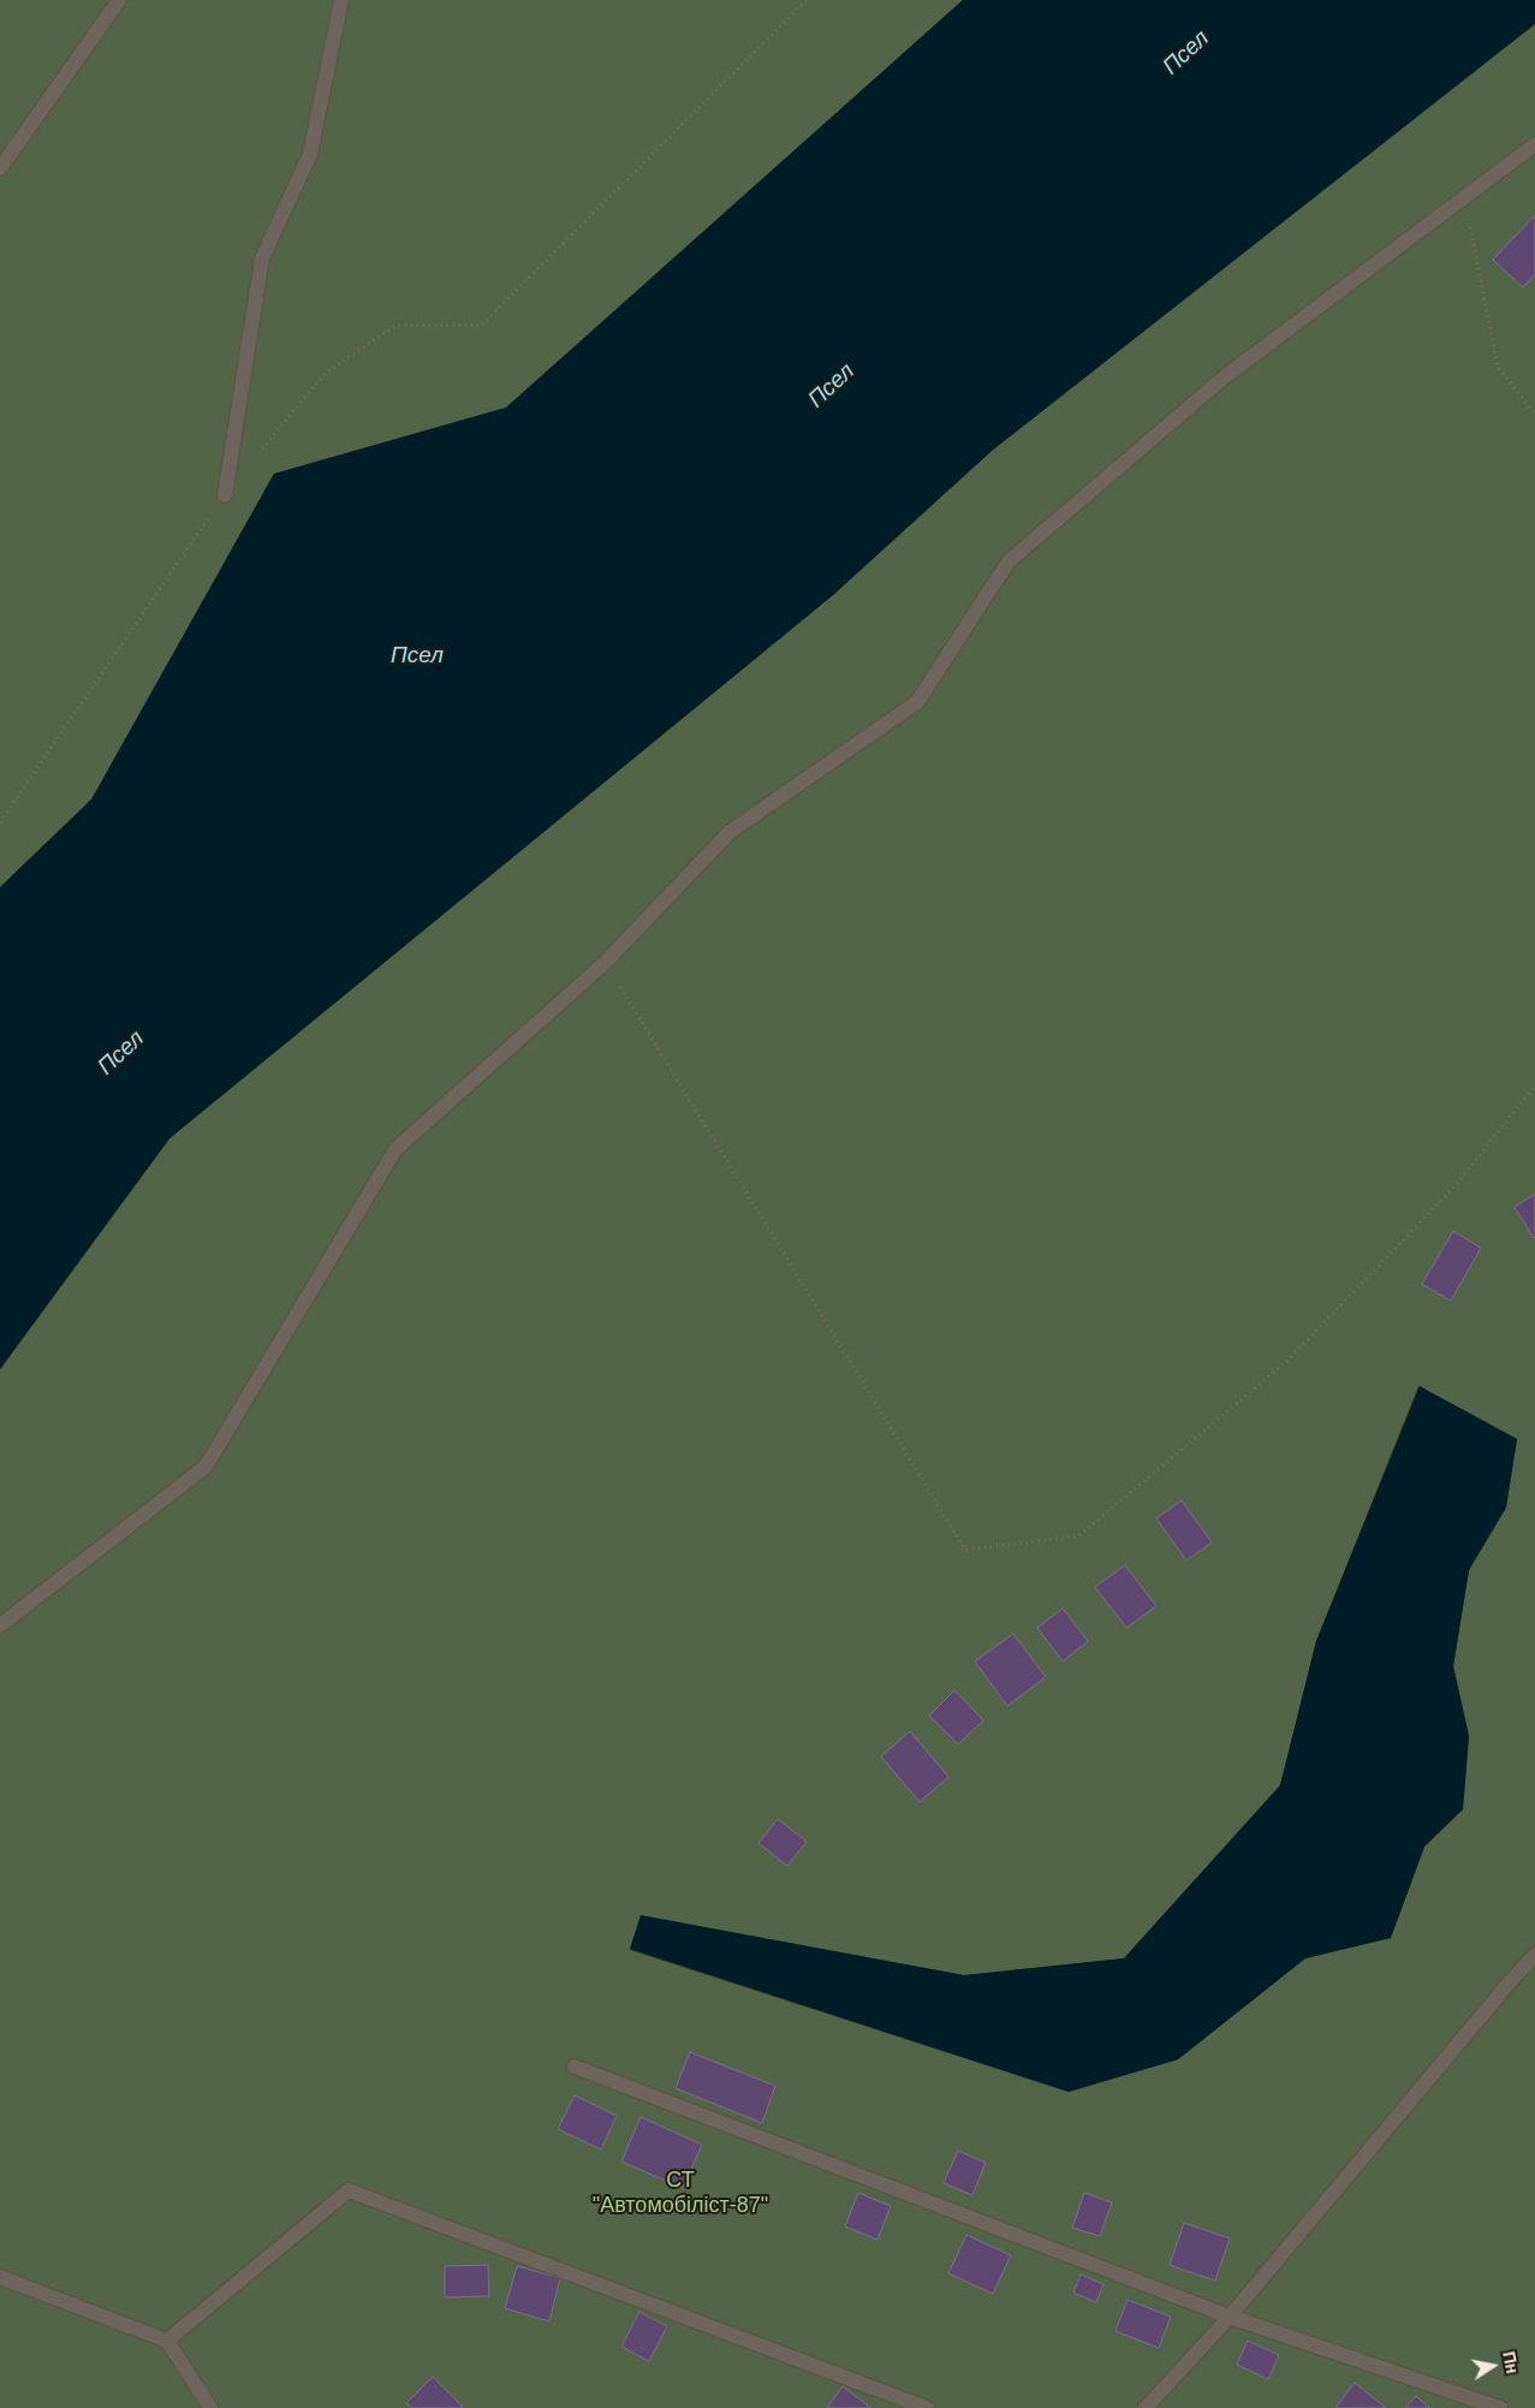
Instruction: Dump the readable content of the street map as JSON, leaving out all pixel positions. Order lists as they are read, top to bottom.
{
  "water": ["Псел"],
  "parks": ["СТ \"Автомобiлiст-87\""],
  "north": "right"
}
